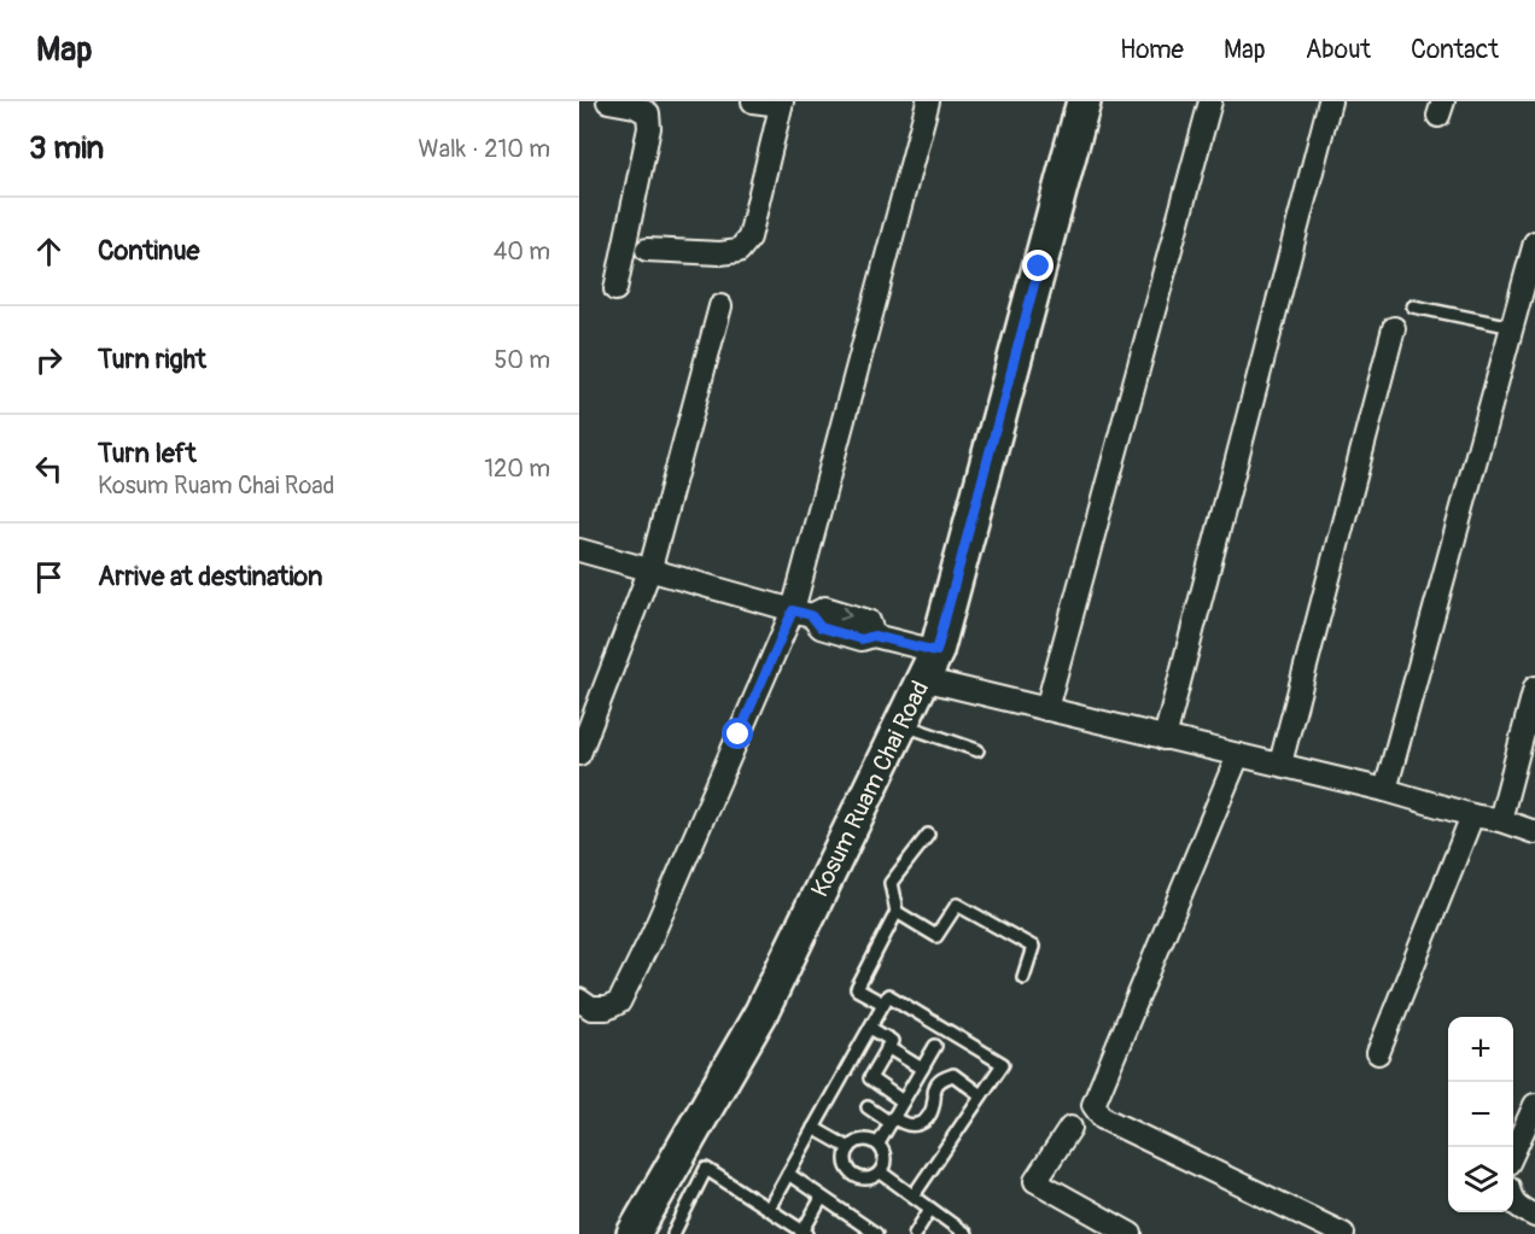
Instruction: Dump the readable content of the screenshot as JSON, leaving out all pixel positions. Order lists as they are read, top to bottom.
{
  "streets": {
    "street": ["Kosum Ruam Chai Road"]
  },
  "page": {
    "header": "Map",
    "nav": [
      "Home",
      "Map",
      "About",
      "Contact"
    ],
    "heading": ["3 min", "Walk · 210 m"],
    "list": [
      ["Continue", "40 m"],
      ["Turn right", "50 m"],
      ["Turn left", "Kosum Ruam Chai Road", "120 m"],
      "Arrive at destination"
    ],
    "map_buttons": ["+", "−"]
  }
}
